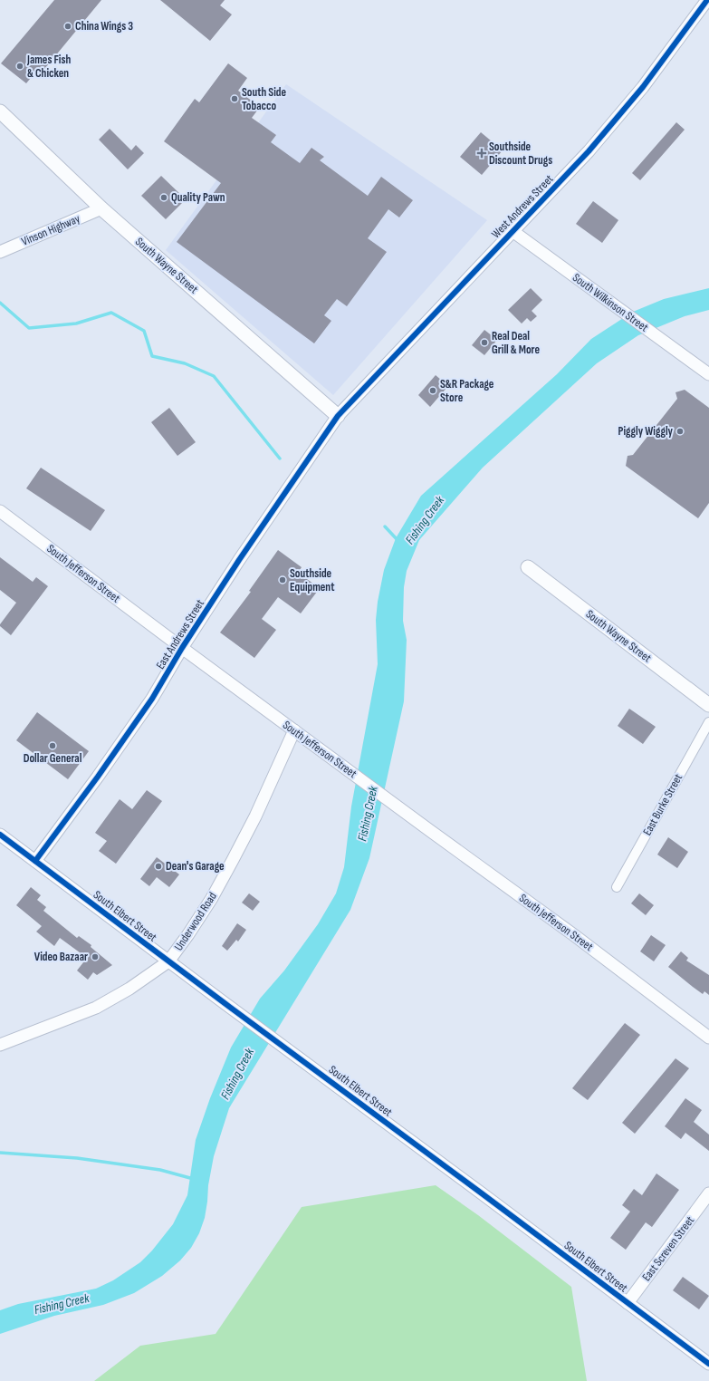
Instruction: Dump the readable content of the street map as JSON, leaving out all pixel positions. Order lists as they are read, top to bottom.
{
  "streets": {
    "main road": ["South Wayne Street"],
    "street": [
      "West Andrews Street",
      "Vinson Highway",
      "South Wilkinson Street",
      "South Jefferson Street",
      "East Andrews Street",
      "East Burke Street",
      "South Elbert Street",
      "Underwood Road",
      "East Screven Street"
    ]
  },
  "crossings": [
    ["West Andrews Street", "South Wayne Street"],
    ["West Andrews Street", "South Wilkinson Street"],
    ["West Andrews Street", "East Andrews Street"],
    ["Vinson Highway", "South Wayne Street"],
    ["South Wayne Street", "East Andrews Street"],
    ["South Jefferson Street", "East Andrews Street"],
    ["South Jefferson Street", "Underwood Road"],
    ["East Andrews Street", "South Elbert Street"],
    ["South Elbert Street", "Underwood Road"],
    ["South Elbert Street", "East Screven Street"]
  ],
  "water": ["Fishing Creek"],
  "places": {
    "other": [
      "China Wings 3",
      "James Fish & Chicken",
      "South Side Tobacco",
      "Quality Pawn",
      "Real Deal Grill & More",
      "S&R Package Store",
      "Piggly Wiggly",
      "Southside Equipment",
      "Dollar General",
      "Dean's Garage",
      "Video Bazaar"
    ],
    "health": ["Southside Discount Drugs"]
  }
}
